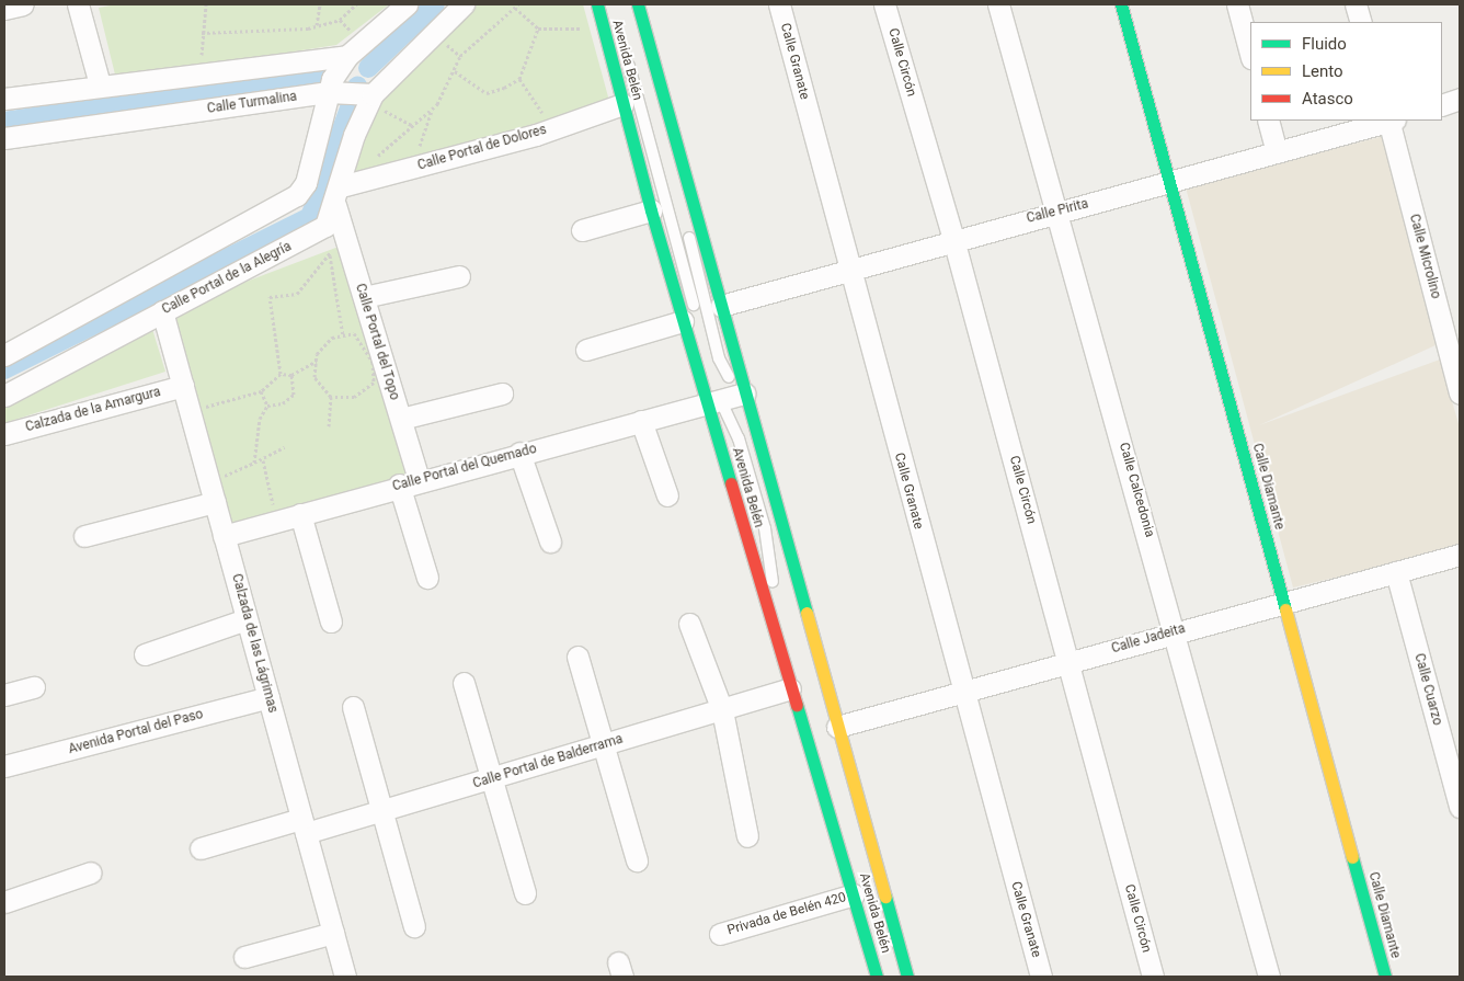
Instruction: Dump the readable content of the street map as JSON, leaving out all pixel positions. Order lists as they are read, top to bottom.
{
  "streets": {
    "main road": ["Avenida Belén", "Calle Diamante"],
    "street": [
      "Calle Granate",
      "Calle Circón",
      "Calle Turmalina",
      "Calle Portal de Dolores",
      "Calle Pirita",
      "Calle Microlino",
      "Calle Portal de la Alegría",
      "Calle Portal del Topo",
      "Calzada de la Amargura",
      "Calle Portal del Quemado",
      "Calle Calcedonia",
      "Calle Jadeita",
      "Calzada de las Lágrimas",
      "Calle Cuarzo",
      "Avenida Portal del Paso",
      "Calle Portal de Balderrama",
      "Privada de Belén 420"
    ]
  },
  "crossings": [
    ["Avenida Belén", "Calle Portal de Dolores"],
    ["Avenida Belén", "Calle Pirita"],
    ["Avenida Belén", "Calle Portal del Quemado"],
    ["Avenida Belén", "Calle Jadeita"],
    ["Avenida Belén", "Calle Portal de Balderrama"],
    ["Avenida Belén", "Privada de Belén 420"],
    ["Calle Granate", "Calle Pirita"],
    ["Calle Granate", "Calle Jadeita"],
    ["Calle Circón", "Calle Pirita"],
    ["Calle Circón", "Calle Jadeita"],
    ["Calle Turmalina", "Calle Portal de la Alegría"],
    ["Calle Portal de Dolores", "Calle Portal de la Alegría"],
    ["Calle Portal de Dolores", "Calle Portal del Topo"],
    ["Calle Pirita", "Calle Diamante"],
    ["Calle Pirita", "Calle Calcedonia"],
    ["Calle Portal de la Alegría", "Calle Portal del Topo"],
    ["Calle Portal de la Alegría", "Calzada de las Lágrimas"],
    ["Calle Portal del Topo", "Calle Portal del Quemado"],
    ["Calzada de la Amargura", "Calzada de las Lágrimas"],
    ["Calle Portal del Quemado", "Calzada de las Lágrimas"],
    ["Calle Diamante", "Calle Jadeita"],
    ["Calle Calcedonia", "Calle Jadeita"],
    ["Calle Jadeita", "Calle Cuarzo"],
    ["Calzada de las Lágrimas", "Avenida Portal del Paso"],
    ["Calzada de las Lágrimas", "Calle Portal de Balderrama"]
  ],
  "legend": ["Fluido", "Lento", "Atasco"]
}
